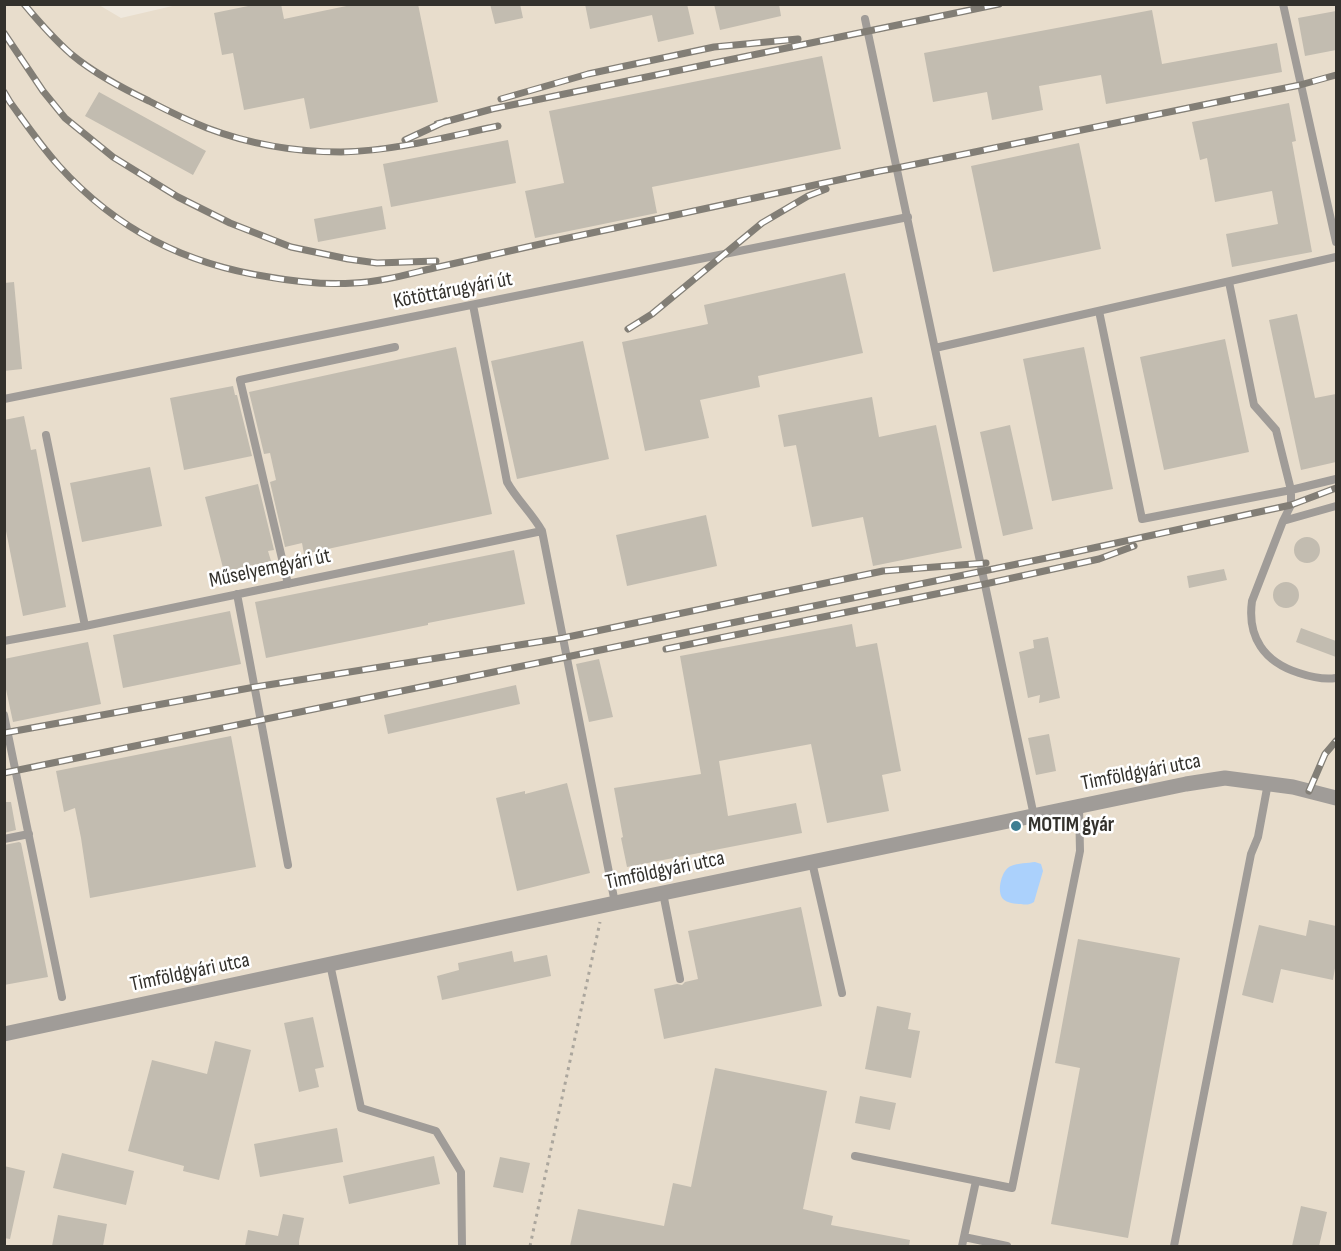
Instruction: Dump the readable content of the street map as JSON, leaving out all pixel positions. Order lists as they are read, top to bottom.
{
  "streets": {
    "street": ["Timföldgyári utca"],
    "lane": ["Kötöttárugyári út", "Műselyemgyári út"]
  },
  "places": ["MOTIM gyár"]
}
